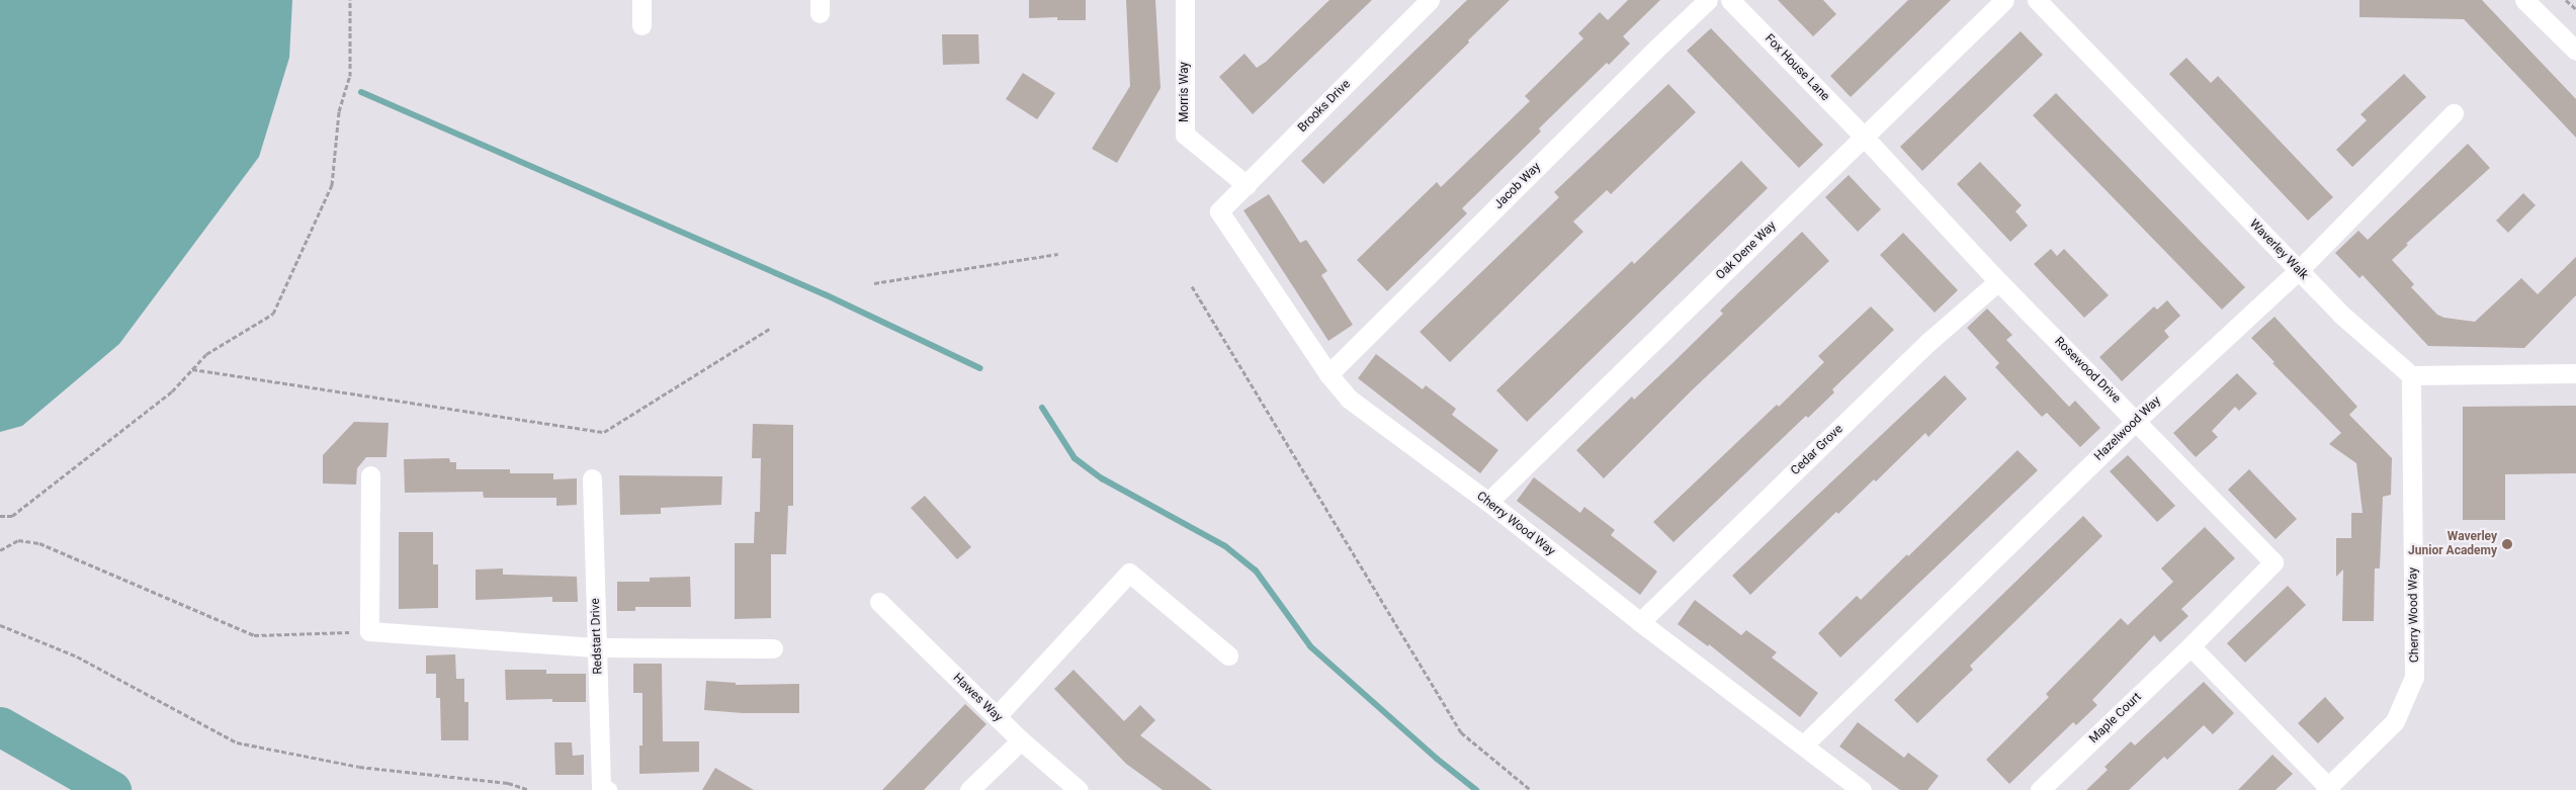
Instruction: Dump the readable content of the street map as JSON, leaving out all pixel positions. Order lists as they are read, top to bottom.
{
  "streets": {
    "street": [
      "Fox House Lane",
      "Morris Way",
      "Brooks Drive",
      "Jacob Way",
      "Waverley Walk",
      "Oak Dene Way",
      "Rosewood Drive",
      "Hazelwood Way",
      "Cedar Grove",
      "Cherry Wood Way",
      "Redstart Drive",
      "Hawes Way",
      "Maple Court"
    ]
  },
  "crossings": [
    ["Fox House Lane", "Oak Dene Way"],
    ["Fox House Lane", "Rosewood Drive"],
    ["Morris Way", "Brooks Drive"],
    ["Brooks Drive", "Cherry Wood Way"],
    ["Jacob Way", "Cherry Wood Way"],
    ["Waverley Walk", "Hazelwood Way"],
    ["Waverley Walk", "Cherry Wood Way"],
    ["Oak Dene Way", "Rosewood Drive"],
    ["Oak Dene Way", "Cherry Wood Way"],
    ["Rosewood Drive", "Hazelwood Way"],
    ["Rosewood Drive", "Cedar Grove"],
    ["Rosewood Drive", "Maple Court"],
    ["Hazelwood Way", "Cherry Wood Way"],
    ["Cedar Grove", "Cherry Wood Way"]
  ],
  "places": ["Waverley Junior Academy"]
}
